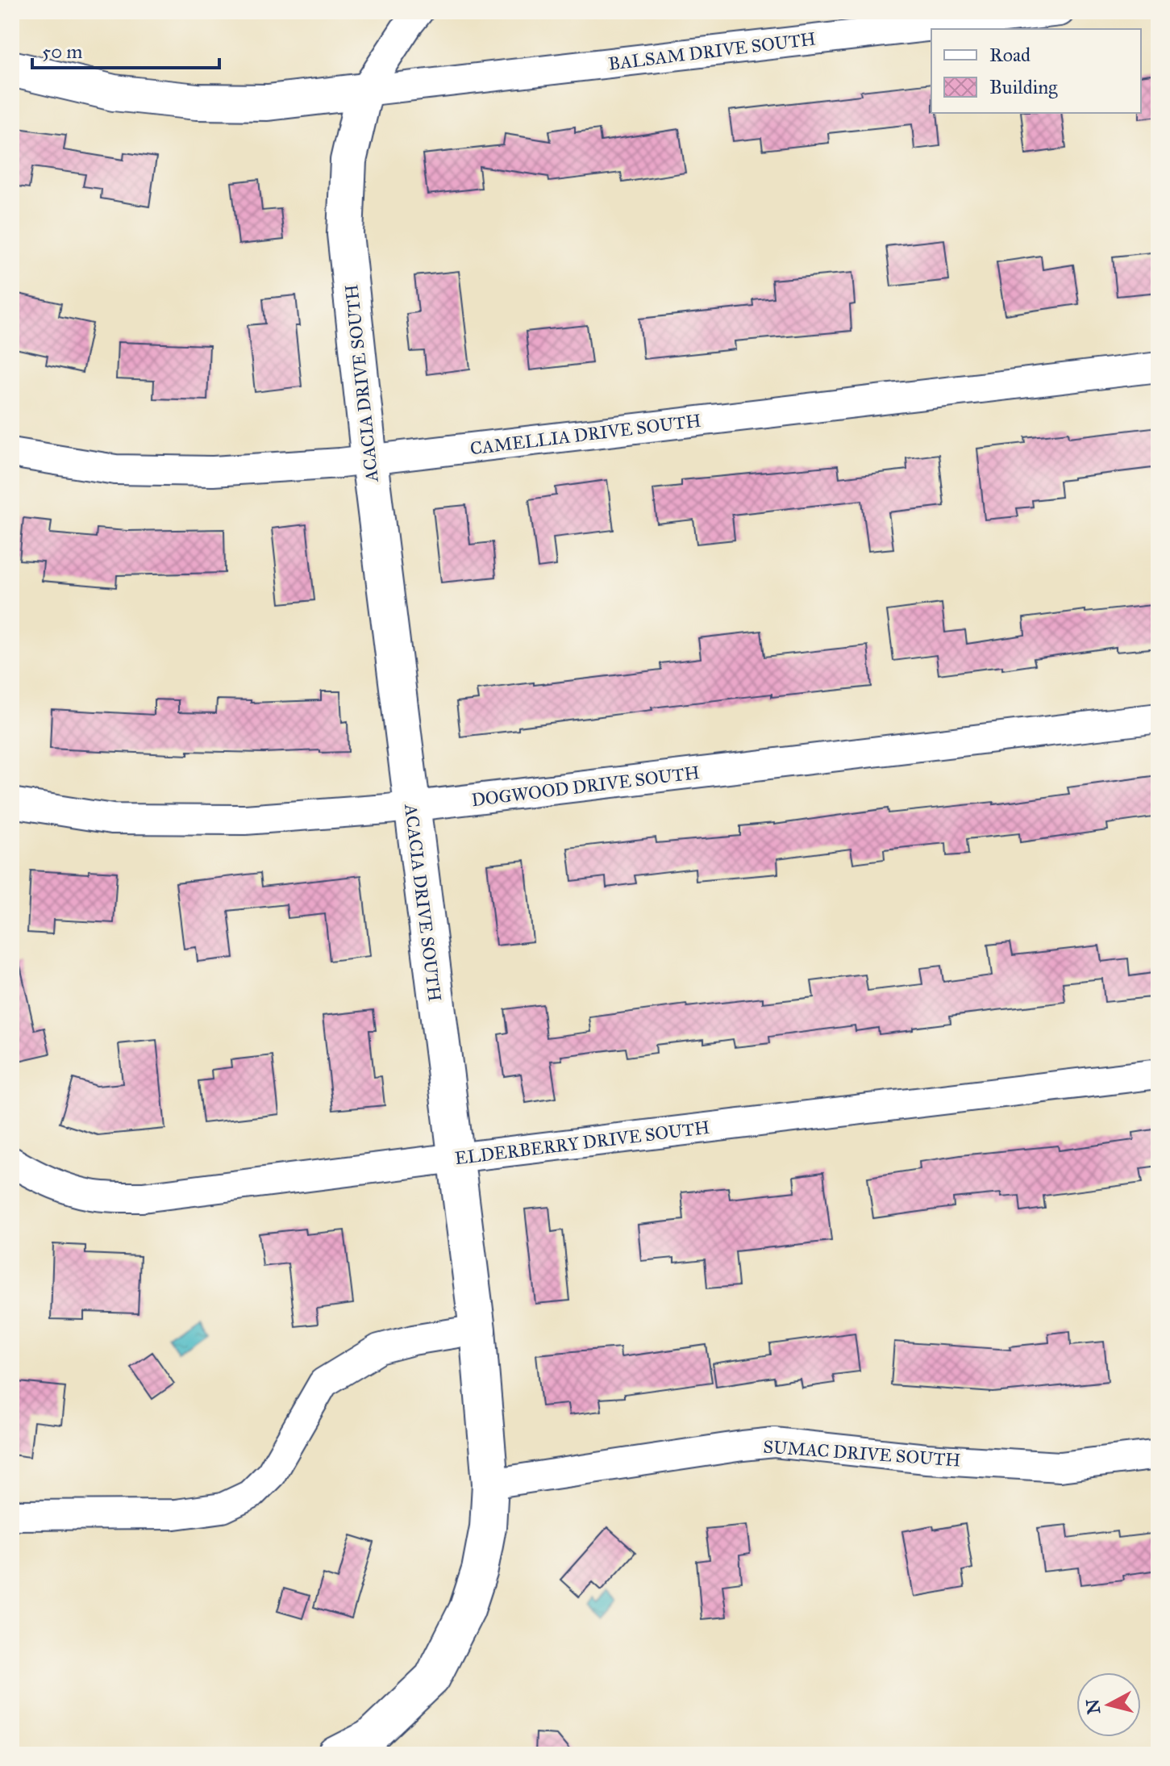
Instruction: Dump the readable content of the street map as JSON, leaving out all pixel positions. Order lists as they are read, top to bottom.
{
  "streets": {
    "street": [
      "BALSAM DRIVE SOUTH",
      "ACACIA DRIVE SOUTH",
      "CAMELLIA DRIVE SOUTH",
      "DOGWOOD DRIVE SOUTH",
      "ELDERBERRY DRIVE SOUTH",
      "SUMAC DRIVE SOUTH"
    ]
  },
  "crossings": [
    ["BALSAM DRIVE SOUTH", "ACACIA DRIVE SOUTH"],
    ["ACACIA DRIVE SOUTH", "CAMELLIA DRIVE SOUTH"],
    ["ACACIA DRIVE SOUTH", "DOGWOOD DRIVE SOUTH"],
    ["ACACIA DRIVE SOUTH", "ELDERBERRY DRIVE SOUTH"],
    ["ACACIA DRIVE SOUTH", "SUMAC DRIVE SOUTH"]
  ],
  "legend": ["Road", "Building"],
  "scale_bar": "50 m",
  "north": "left"
}
